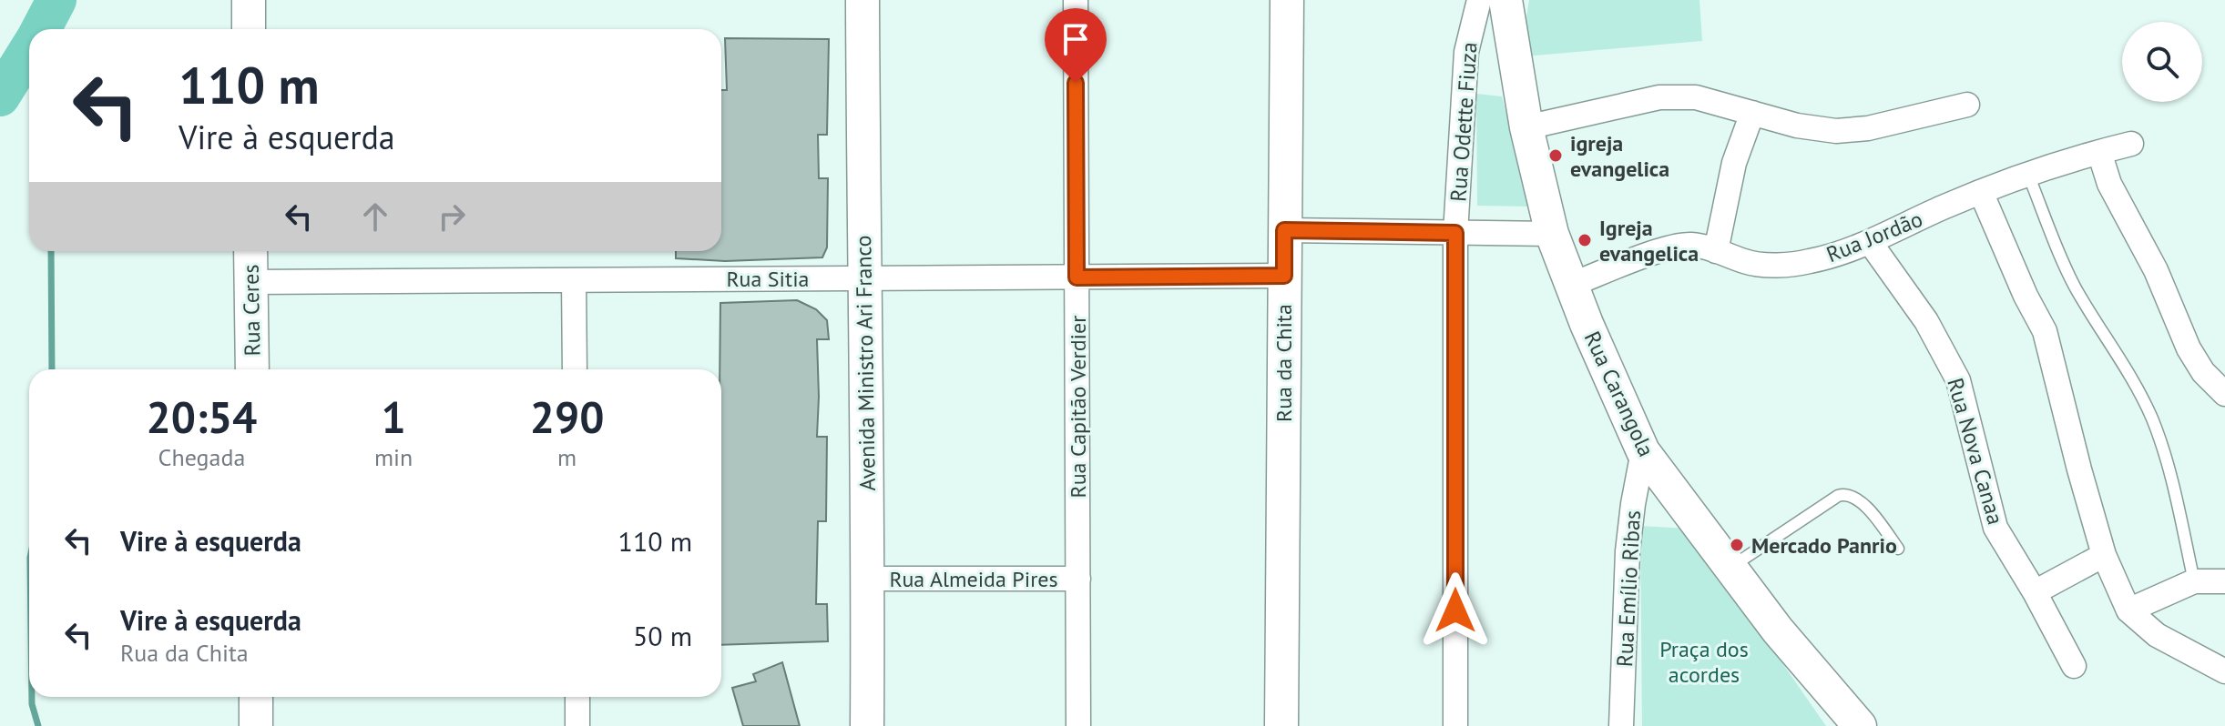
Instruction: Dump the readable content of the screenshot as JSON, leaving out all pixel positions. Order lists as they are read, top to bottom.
{
  "streets": {
    "main road": [
      "Rua Ceres",
      "Avenida Ministro Ari Franco",
      "Rua da Chita",
      "Rua Carangola"
    ],
    "street": [
      "Rua Odette Fiuza",
      "Rua Jordão",
      "Rua Sitia",
      "Rua Capitão Verdier",
      "Rua Nova Canaa",
      "Rua Almeida Pires",
      "Rua Emílio Ribas"
    ]
  },
  "crossings": [
    ["Rua Jordão", "Rua Carangola"],
    ["Rua Jordão", "Rua Nova Canaa"],
    ["Rua Sitia", "Rua Ceres"],
    ["Rua Sitia", "Avenida Ministro Ari Franco"],
    ["Rua Sitia", "Rua da Chita"],
    ["Rua Sitia", "Rua Capitão Verdier"],
    ["Avenida Ministro Ari Franco", "Rua Almeida Pires"],
    ["Rua Carangola", "Rua Emílio Ribas"],
    ["Rua Capitão Verdier", "Rua Almeida Pires"]
  ],
  "parks": ["Praça dos acordes"],
  "places": ["igreja evangelica", "Igreja evangelica", "Mercado Panrio"],
  "page": {
    "turn": ["110 m", "Vire à esquerda"],
    "eta": [
      "20:54",
      "Chegada",
      "1",
      "min",
      "290",
      "m"
    ],
    "list": [
      {
        "name": "Vire à esquerda",
        "value": "110 m"
      },
      {
        "name": "Vire à esquerda",
        "note": "Rua da Chita",
        "value": "50 m"
      }
    ]
  }
}
